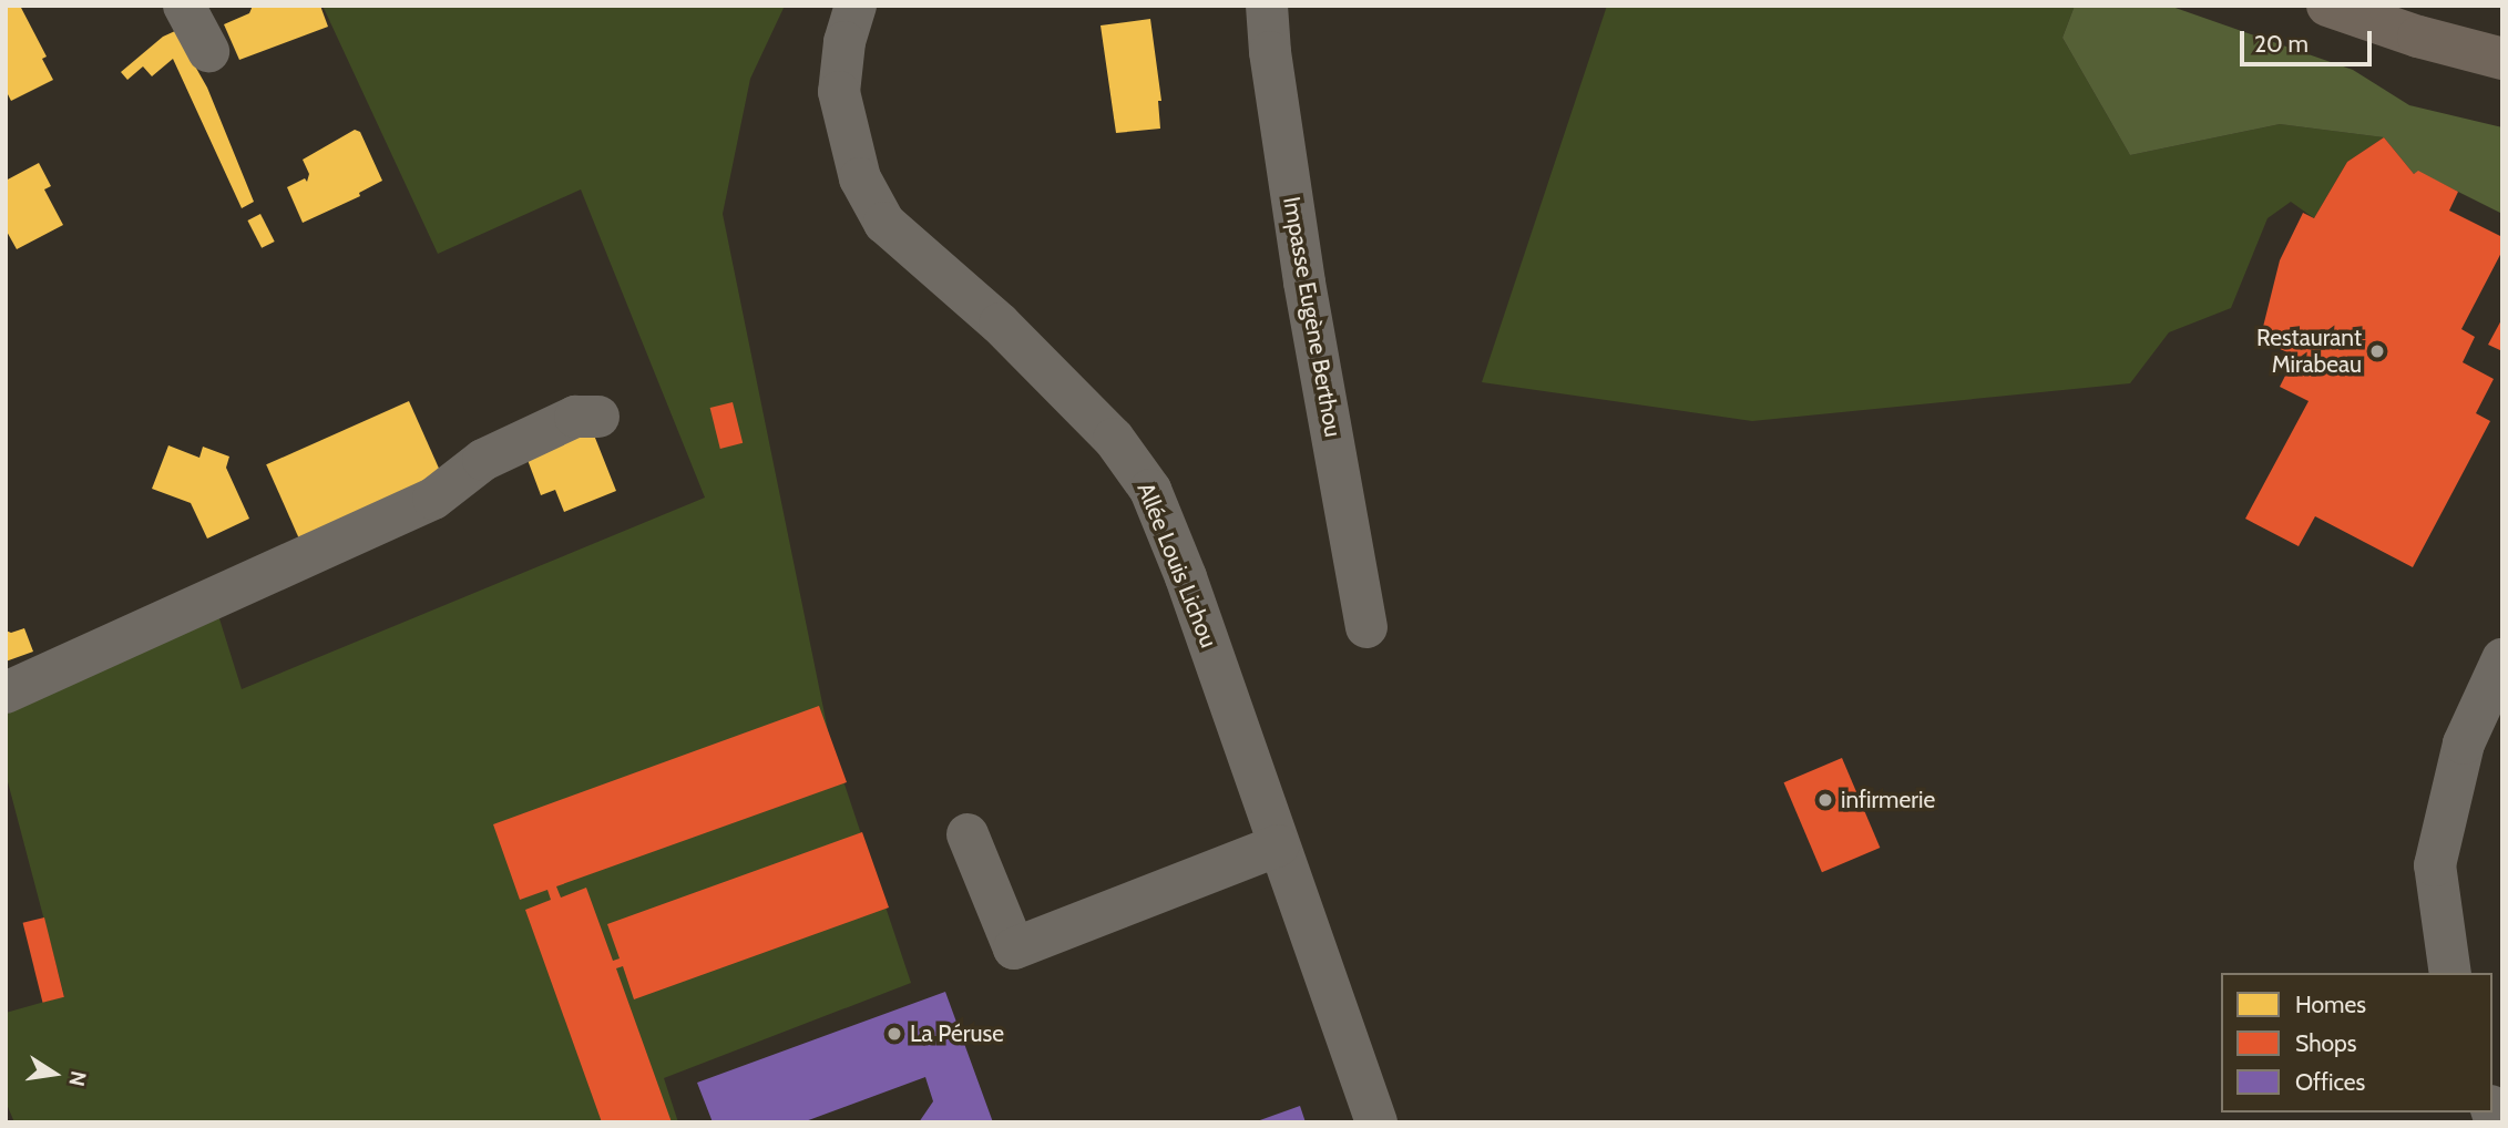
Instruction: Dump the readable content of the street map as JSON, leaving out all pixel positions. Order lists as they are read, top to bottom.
{
  "streets": {
    "street": ["Impasse Eugène Berthou", "Allée Louis Lichou"]
  },
  "places": ["Restaurant Mirabeau", "infirmerie", "La Péruse"],
  "legend": ["Homes", "Shops", "Offices"],
  "scale_bar": "20 m",
  "north": "right"
}
